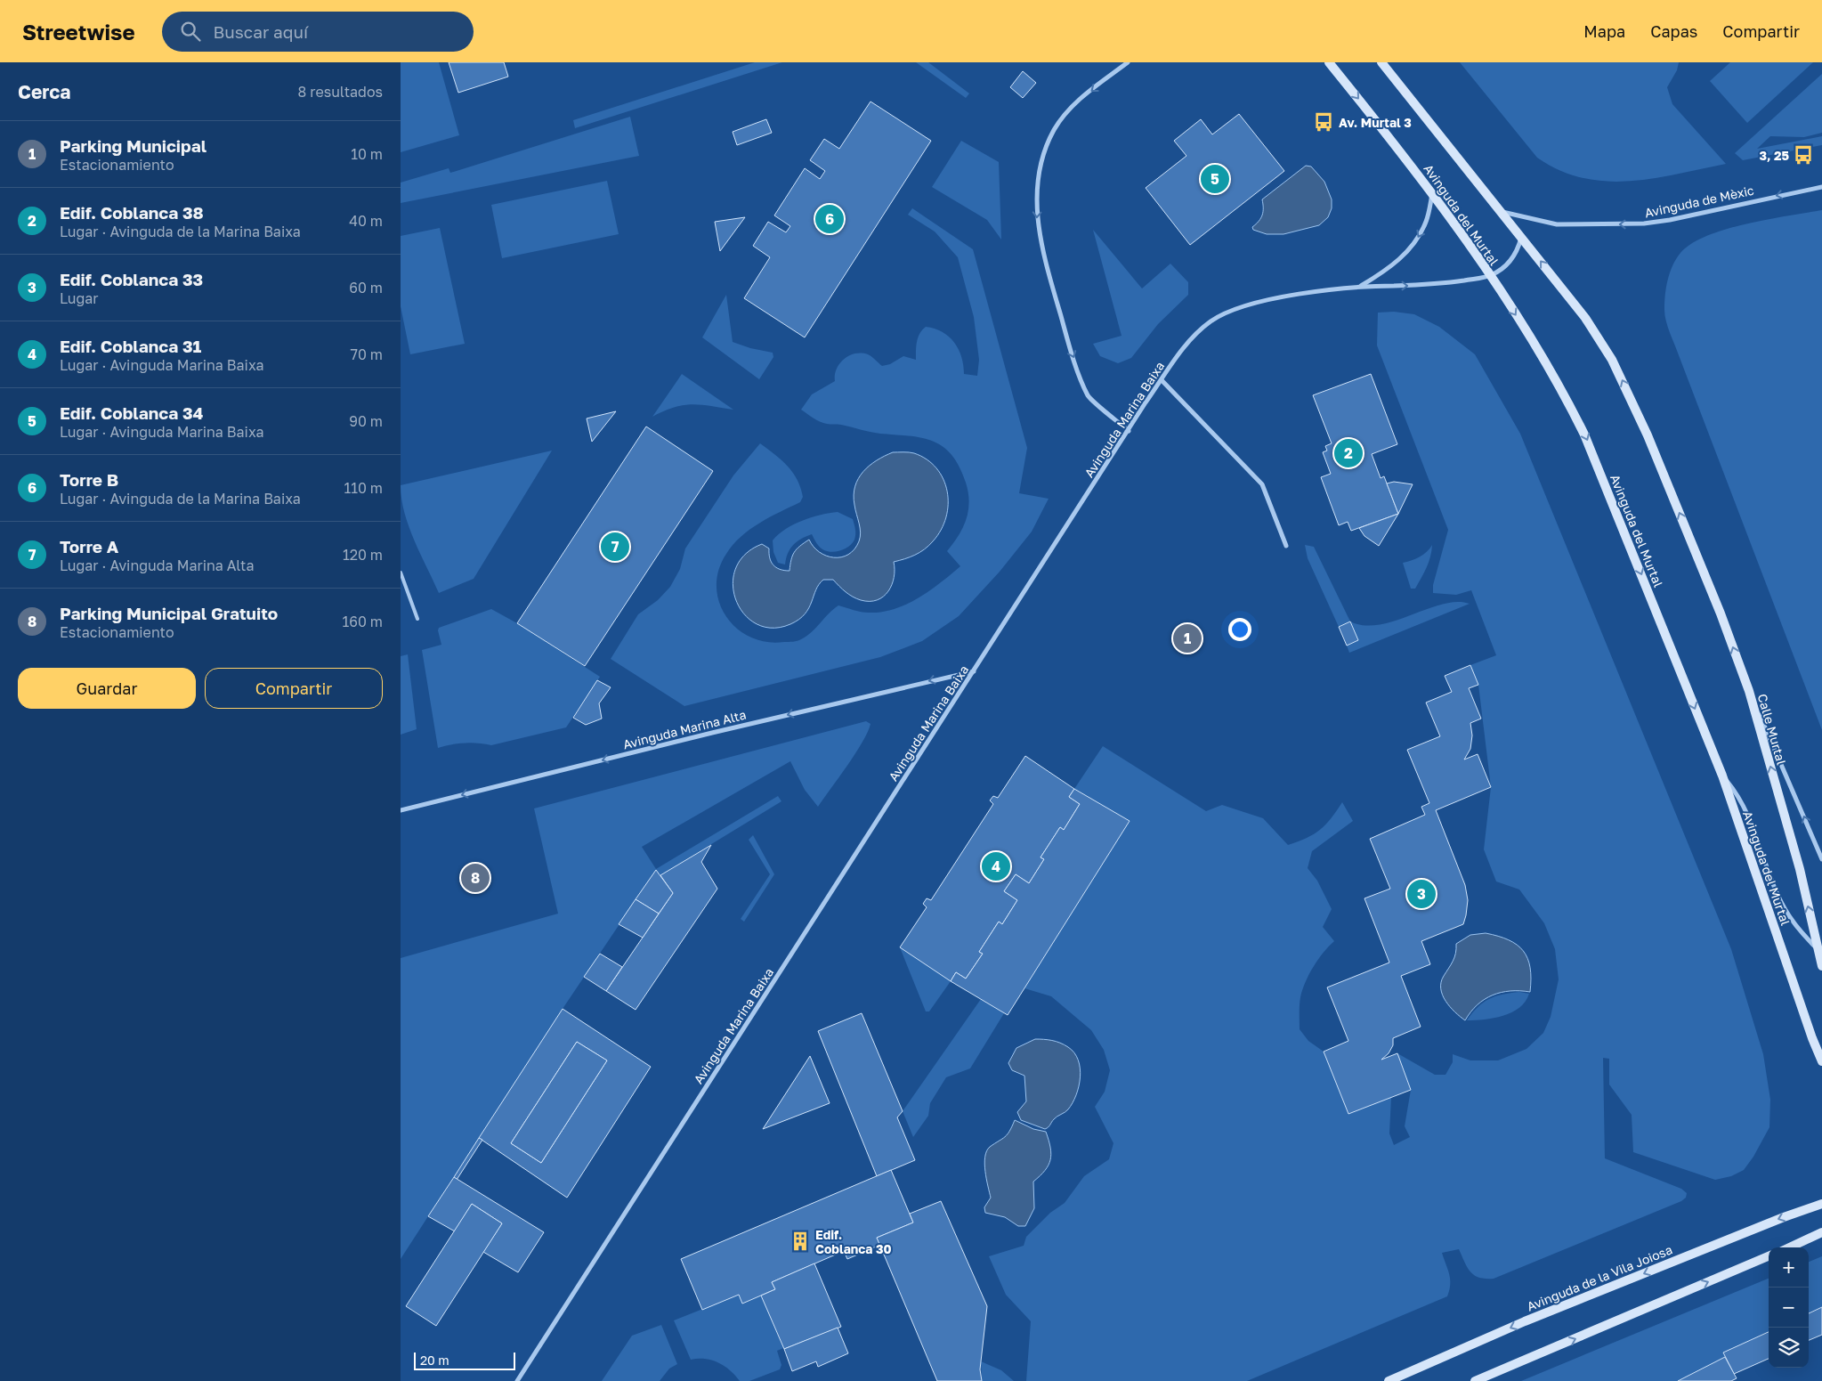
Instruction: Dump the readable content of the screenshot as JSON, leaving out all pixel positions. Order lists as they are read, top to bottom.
{
  "streets": {
    "main road": ["Avinguda del Murtal", "Calle Murtal", "Avinguda de la Vila Joiosa"],
    "street": ["Avinguda de Mèxic", "Avinguda Marina Baixa", "Avinguda Marina Alta"]
  },
  "crossings": [
    ["Avinguda del Murtal", "Avinguda Marina Baixa"],
    ["Avinguda Marina Baixa", "Avinguda Marina Alta"]
  ],
  "one_way": ["Avinguda de Mèxic", "Avinguda Marina Alta"],
  "places": {
    "bus stop": ["Av. Murtal 3", "3, 25"],
    "building": ["Edif. Coblanca 30"]
  },
  "scale_bar": "20 m",
  "page": {
    "header": "Streetwise",
    "search": "Buscar aquí",
    "nav": ["Mapa", "Capas", "Compartir"],
    "heading": ["Cerca", "8 resultados"],
    "list": [
      {
        "mark": "1",
        "name": "Parking Municipal",
        "note": "Estacionamiento",
        "value": "10 m"
      },
      {
        "mark": "2",
        "name": "Edif. Coblanca 38",
        "note": "Lugar · Avinguda de la Marina Baixa",
        "value": "40 m"
      },
      {
        "mark": "3",
        "name": "Edif. Coblanca 33",
        "note": "Lugar",
        "value": "60 m"
      },
      {
        "mark": "4",
        "name": "Edif. Coblanca 31",
        "note": "Lugar · Avinguda Marina Baixa",
        "value": "70 m"
      },
      {
        "mark": "5",
        "name": "Edif. Coblanca 34",
        "note": "Lugar · Avinguda Marina Baixa",
        "value": "90 m"
      },
      {
        "mark": "6",
        "name": "Torre B",
        "note": "Lugar · Avinguda de la Marina Baixa",
        "value": "110 m"
      },
      {
        "mark": "7",
        "name": "Torre A",
        "note": "Lugar · Avinguda Marina Alta",
        "value": "120 m"
      },
      {
        "mark": "8",
        "name": "Parking Municipal Gratuito",
        "note": "Estacionamiento",
        "value": "160 m"
      }
    ],
    "pins": [
      "5",
      "6",
      "2",
      "7",
      "1",
      "4",
      "8",
      "3"
    ],
    "buttons": ["Guardar", "Compartir"],
    "map_buttons": ["+", "−"],
    "scale": "20 m"
  }
}
